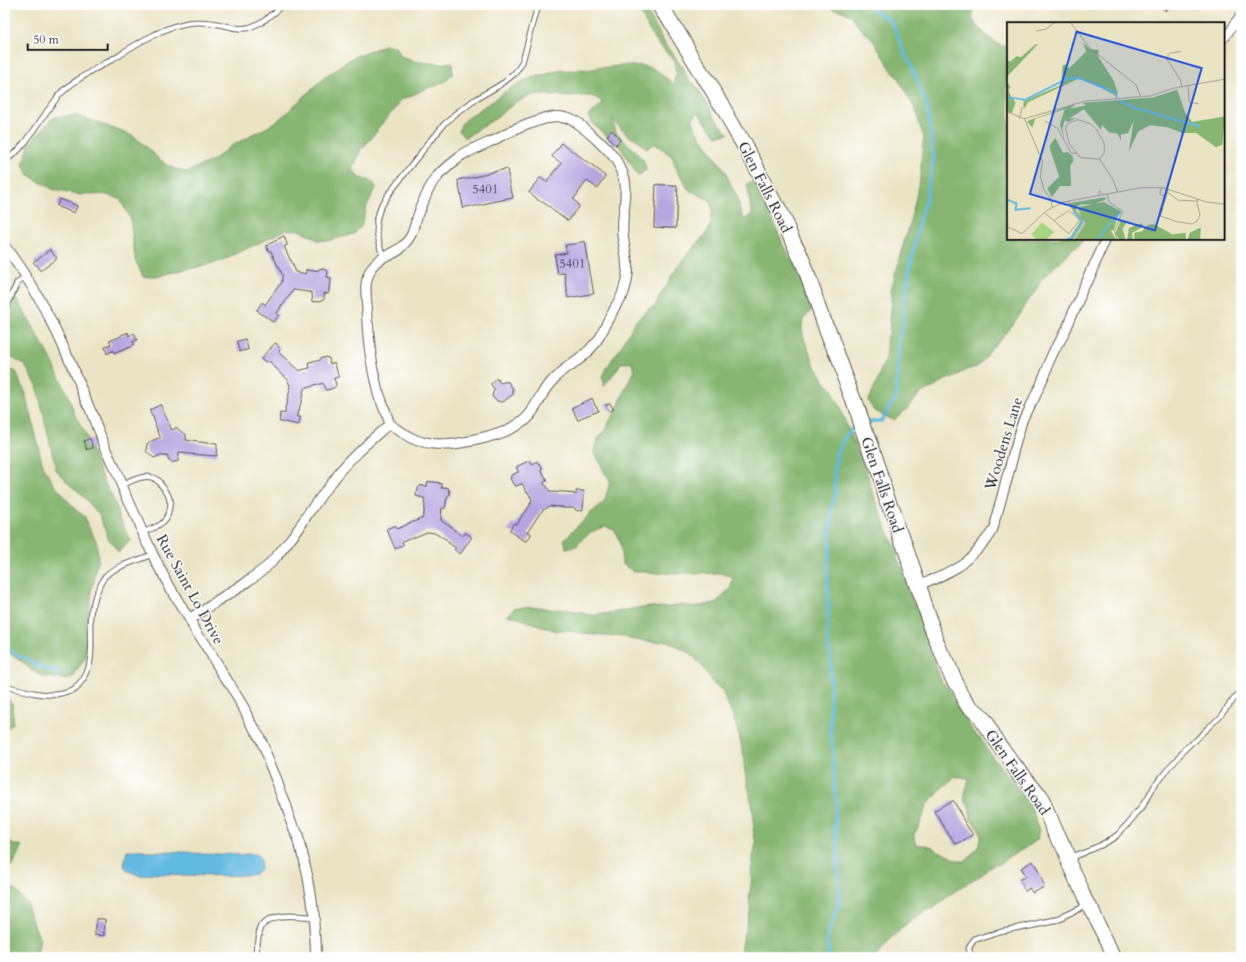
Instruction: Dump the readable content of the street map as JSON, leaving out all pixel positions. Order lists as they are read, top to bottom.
{
  "streets": {
    "street": ["Glen Falls Road", "Woodens Lane", "Rue Saint Lo Drive"]
  },
  "crossings": [
    ["Glen Falls Road", "Woodens Lane"]
  ],
  "house_numbers": ["5401", "5401"],
  "scale_bar": "50 m"
}
